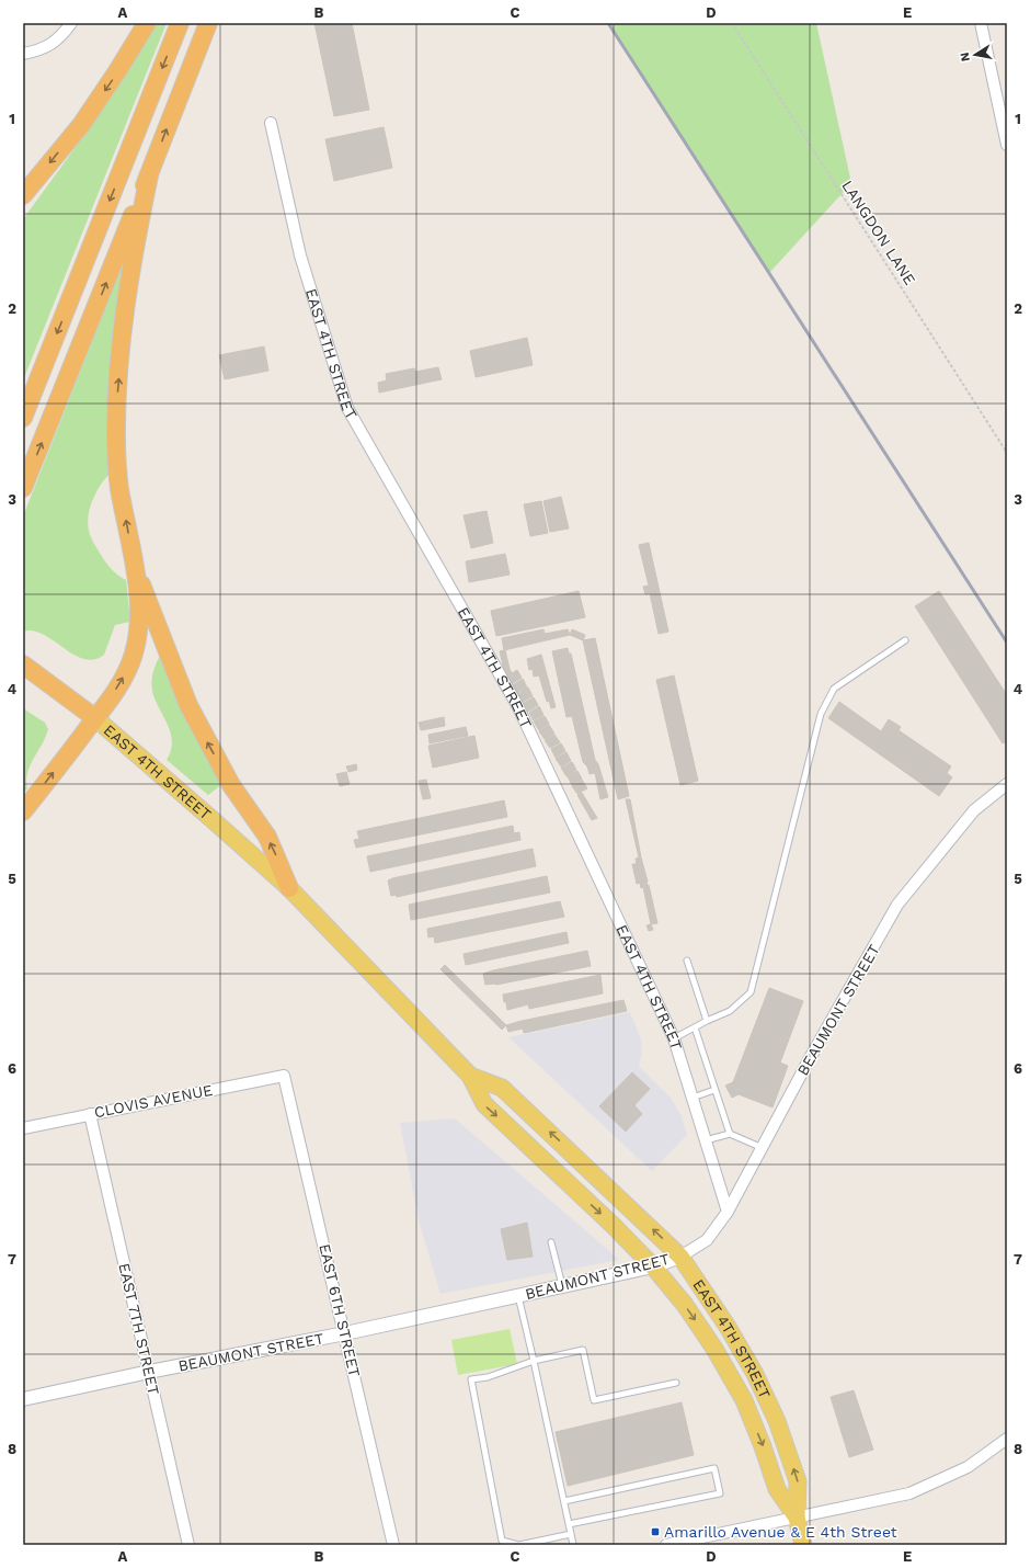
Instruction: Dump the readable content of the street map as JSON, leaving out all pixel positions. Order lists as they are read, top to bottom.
{
  "streets": {
    "highway": ["EAST 4TH STREET"],
    "street": [
      "BEAUMONT STREET",
      "CLOVIS AVENUE",
      "EAST 6TH STREET",
      "EAST 7TH STREET"
    ],
    "path": ["LANGDON LANE"]
  },
  "crossings": [
    ["EAST 4TH STREET", "BEAUMONT STREET"],
    ["BEAUMONT STREET", "EAST 6TH STREET"],
    ["BEAUMONT STREET", "EAST 7TH STREET"],
    ["CLOVIS AVENUE", "EAST 6TH STREET"],
    ["CLOVIS AVENUE", "EAST 7TH STREET"]
  ],
  "places": {
    "transit": ["Amarillo Avenue & E 4th Street"]
  },
  "north": "left",
  "grid": {
    "columns": [
      "A",
      "B",
      "C",
      "D",
      "E"
    ],
    "rows": [
      "1",
      "2",
      "3",
      "4",
      "5",
      "6",
      "7",
      "8"
    ]
  }
}
